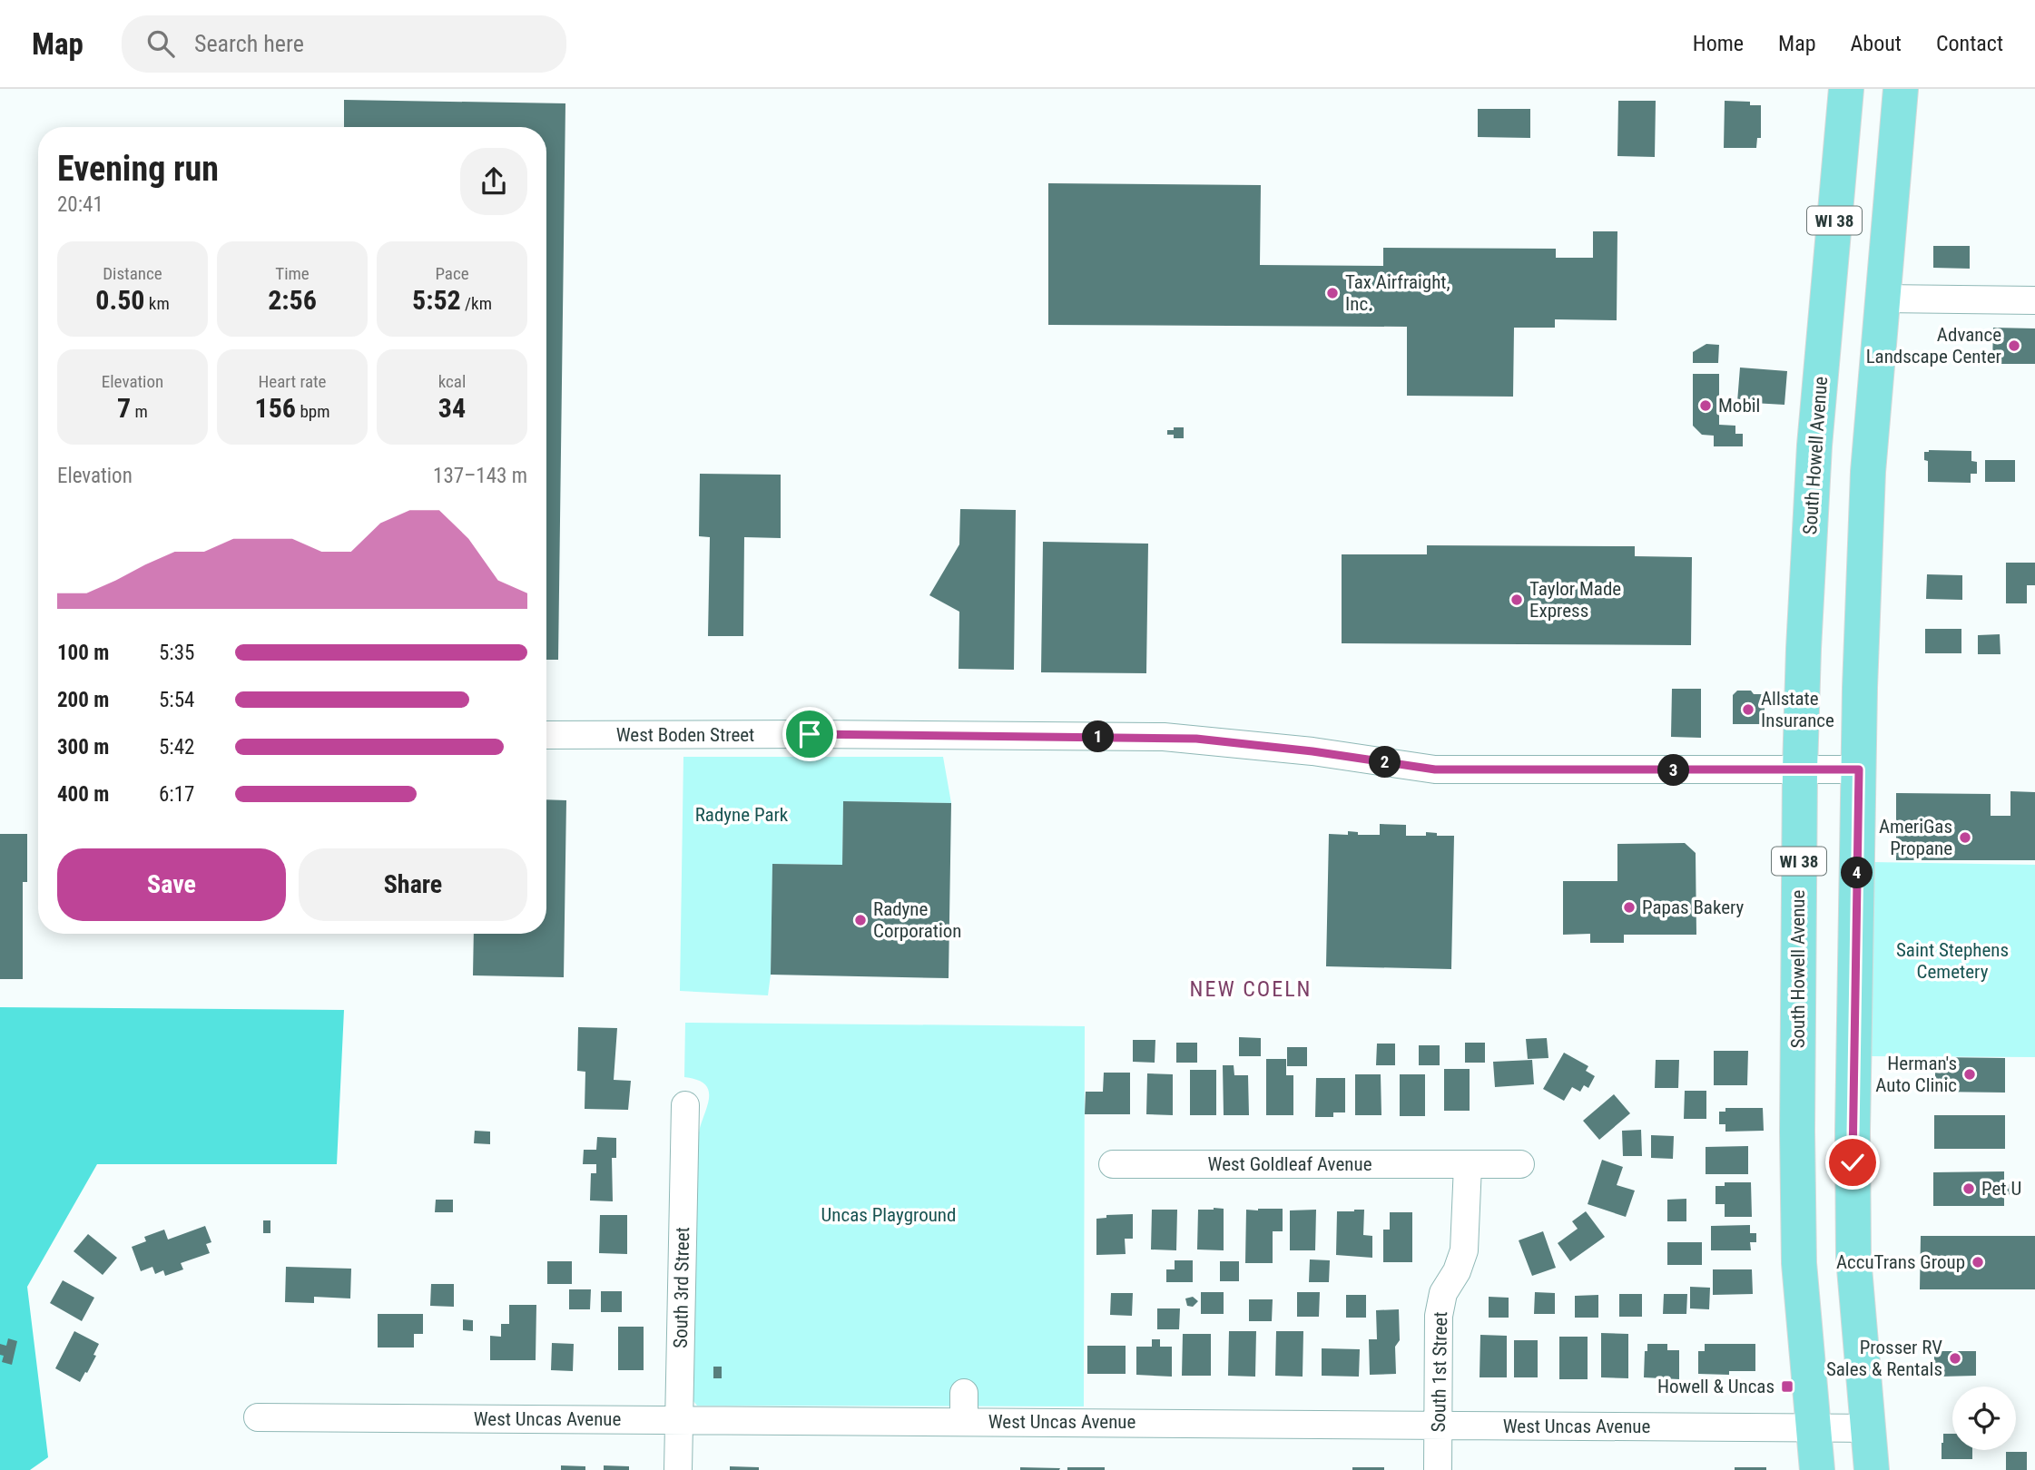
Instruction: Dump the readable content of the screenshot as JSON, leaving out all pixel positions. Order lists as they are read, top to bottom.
{
  "streets": {
    "main road": ["WI 38", "South Howell Avenue"],
    "street": [
      "West Boden Street",
      "West Goldleaf Avenue",
      "South 3rd Street",
      "South 1st Street",
      "West Uncas Avenue"
    ]
  },
  "crossings": [
    ["WI 38", "West Boden Street"],
    ["WI 38", "West Uncas Avenue"],
    ["South Howell Avenue", "West Boden Street"],
    ["South Howell Avenue", "West Uncas Avenue"],
    ["West Goldleaf Avenue", "South 1st Street"],
    ["South 3rd Street", "West Uncas Avenue"],
    ["South 1st Street", "West Uncas Avenue"]
  ],
  "districts": ["NEW COELN"],
  "parks": ["Radyne Park", "Saint Stephens Cemetery", "Uncas Playground"],
  "places": {
    "other": [
      "Tax Airfraight, Inc.",
      "Advance Landscape Center",
      "Mobil",
      "Taylor Made Express",
      "Allstate Insurance",
      "AmeriGas Propane",
      "Papas Bakery",
      "Radyne Corporation",
      "Herman's Auto Clinic",
      "Pet U",
      "AccuTrans Group",
      "Prosser RV Sales & Rentals"
    ],
    "transit": ["Howell & Uncas"]
  },
  "page": {
    "header": "Map",
    "search": "Search here",
    "nav": [
      "Home",
      "Map",
      "About",
      "Contact"
    ],
    "heading": ["Evening run", "20:41"],
    "stats": [
      ["Distance", "0.50 km"],
      ["Time", "2:56"],
      ["Pace", "5:52 /km"],
      ["Elevation", "7 m"],
      ["Heart rate", "156 bpm"],
      ["kcal", "34"]
    ],
    "chart": ["Elevation", "137–143 m"],
    "list": [
      {
        "name": "100 m",
        "note": "5:35"
      },
      {
        "name": "200 m",
        "note": "5:54"
      },
      {
        "name": "300 m",
        "note": "5:42"
      },
      {
        "name": "400 m",
        "note": "6:17"
      }
    ],
    "pins": [
      "1",
      "2",
      "3",
      "4"
    ],
    "buttons": ["Save", "Share"]
  }
}
